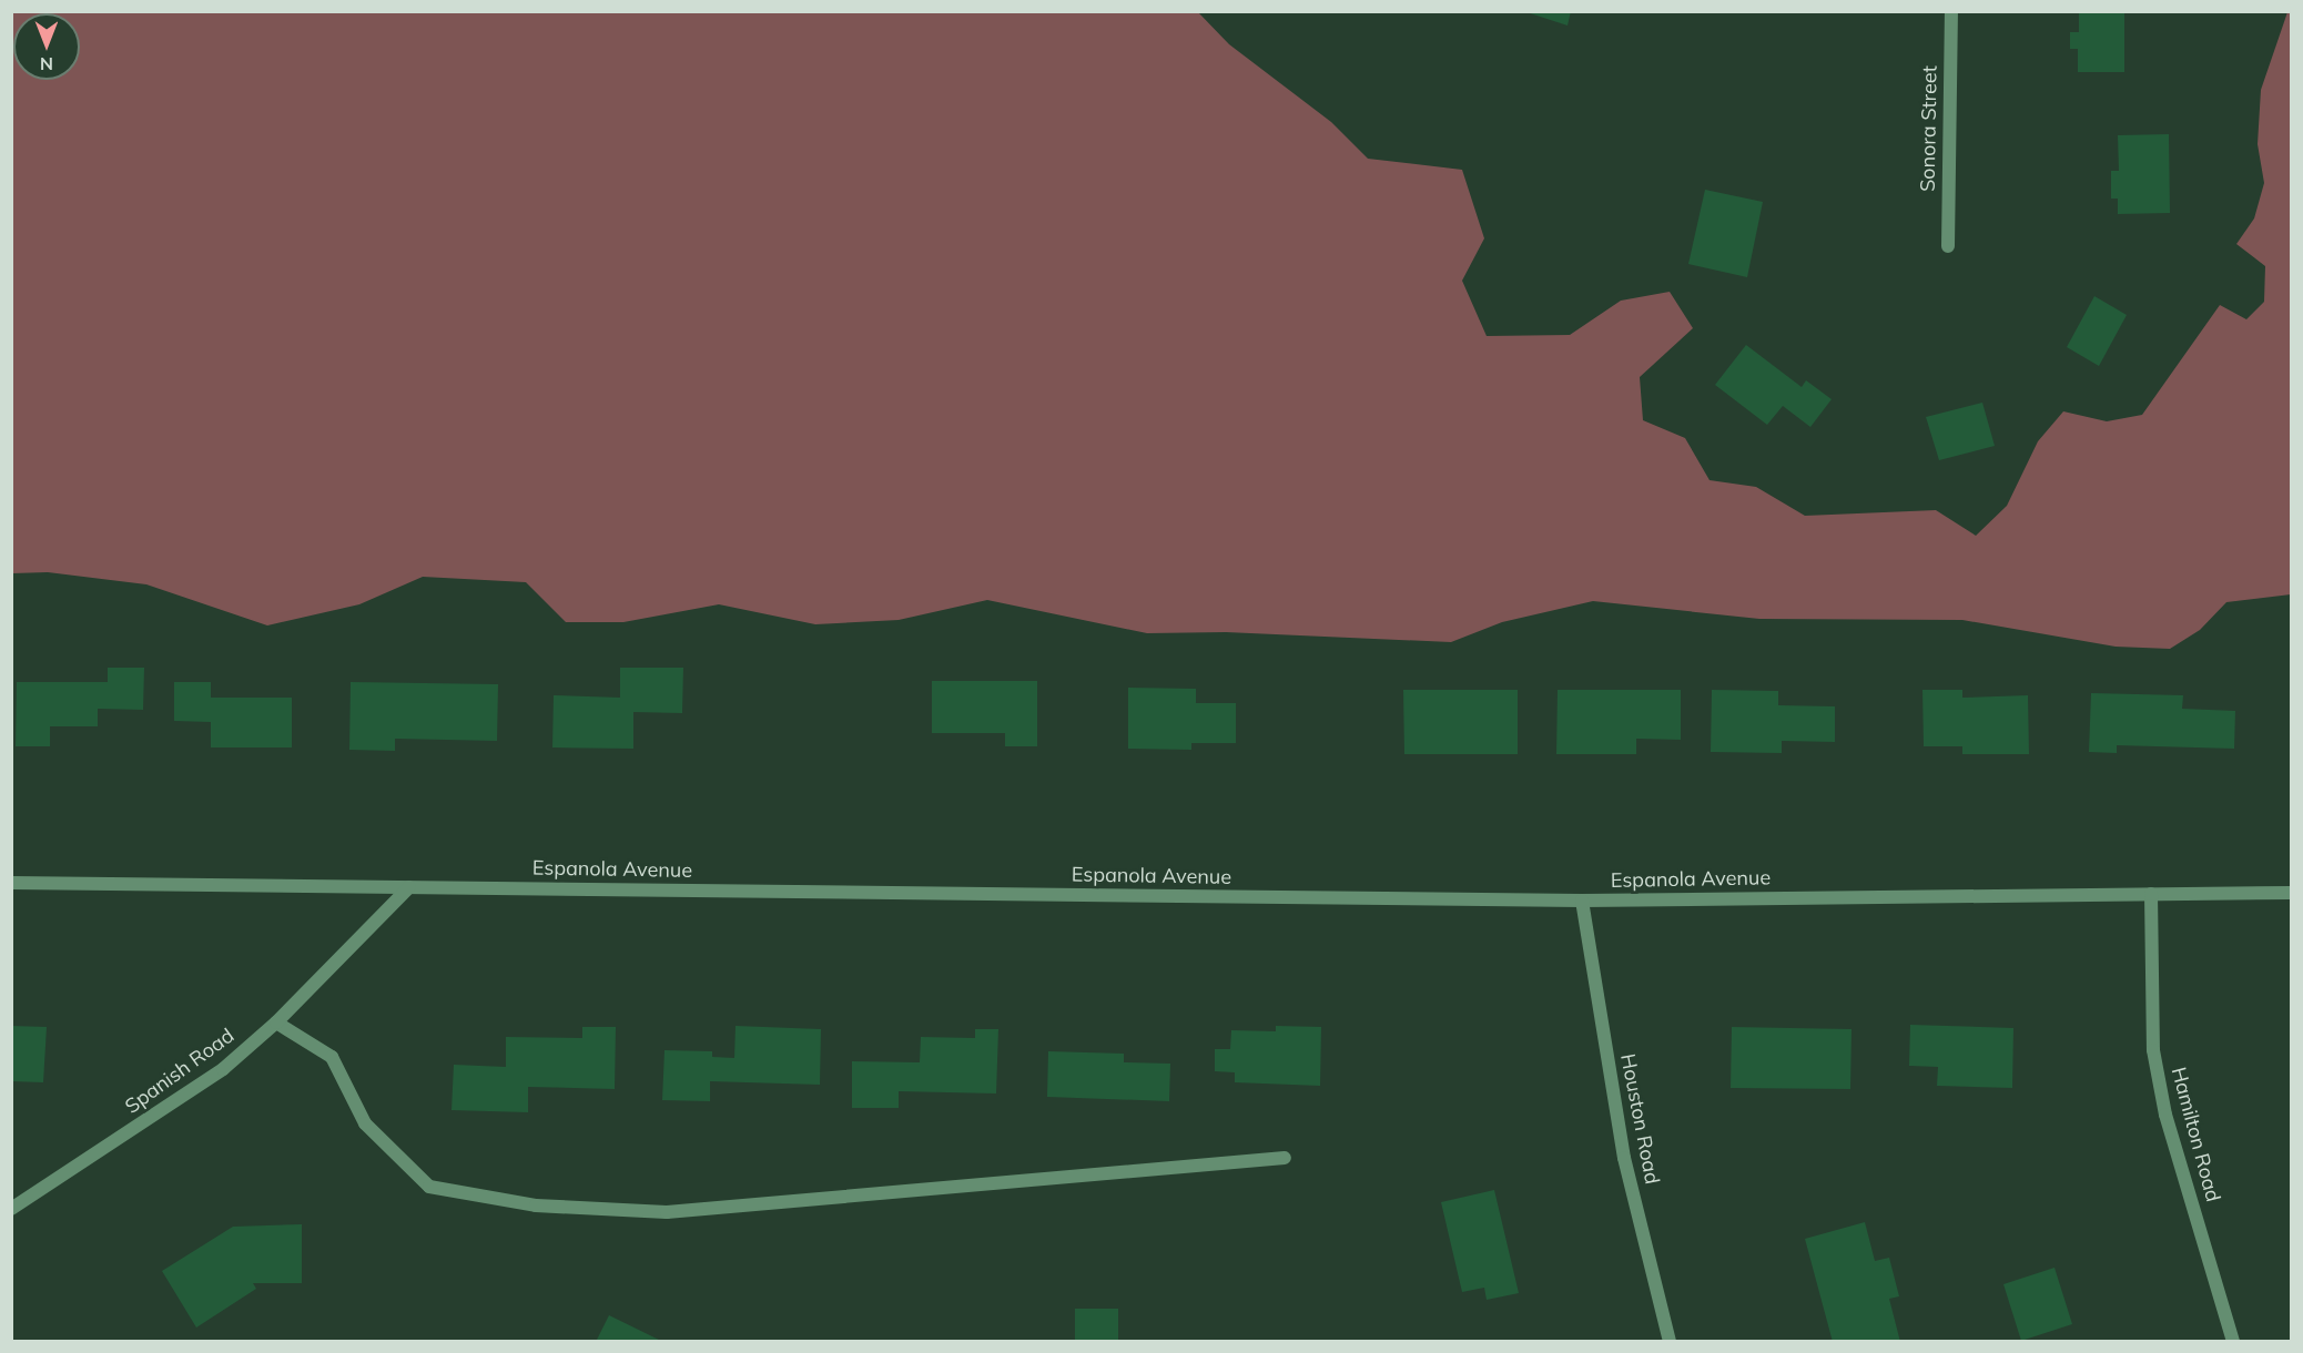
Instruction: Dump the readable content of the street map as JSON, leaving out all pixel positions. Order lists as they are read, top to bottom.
{
  "streets": {
    "street": [
      "Sonora Street",
      "Espanola Avenue",
      "Spanish Road",
      "Houston Road",
      "Hamilton Road"
    ]
  },
  "crossings": [
    ["Espanola Avenue", "Spanish Road"],
    ["Espanola Avenue", "Houston Road"],
    ["Espanola Avenue", "Hamilton Road"]
  ],
  "north": "bottom"
}
